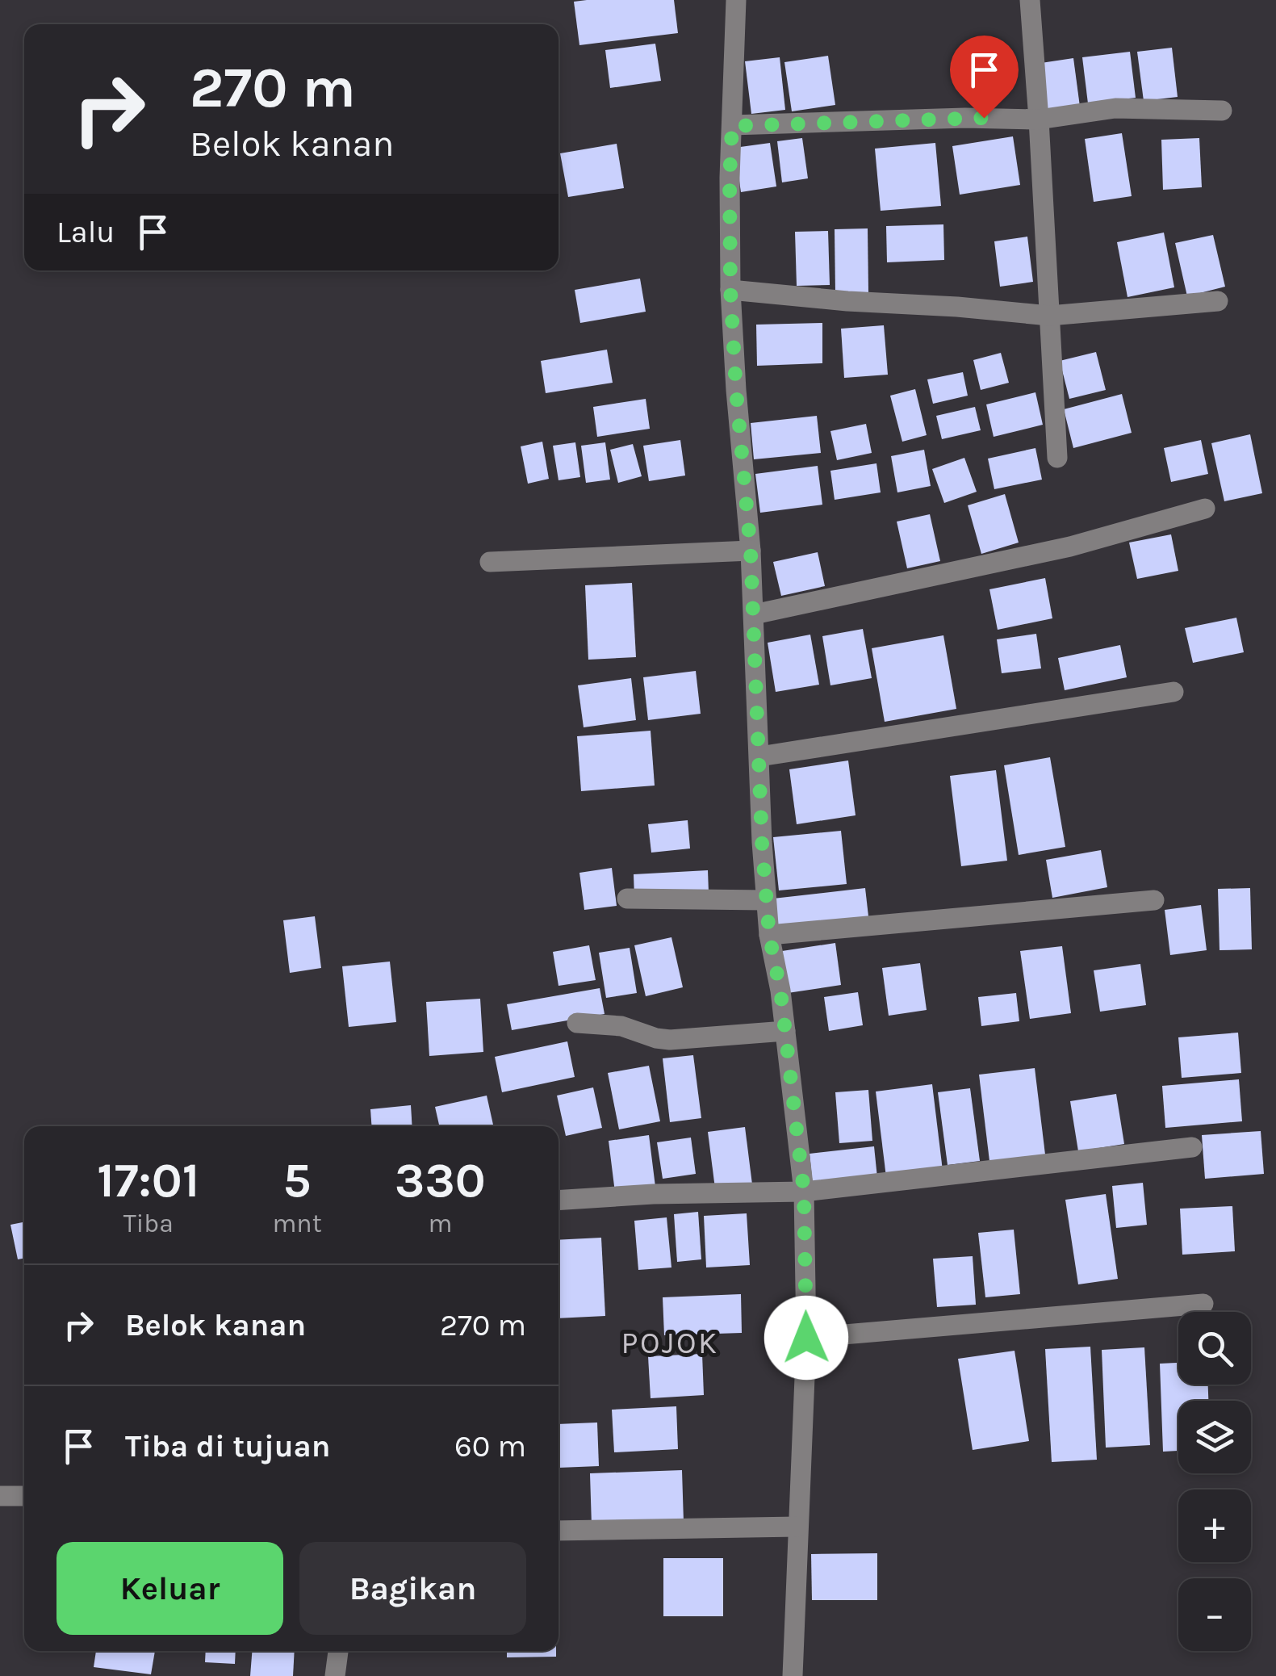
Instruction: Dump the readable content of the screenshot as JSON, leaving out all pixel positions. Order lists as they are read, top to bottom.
{
  "districts": ["POJOK"],
  "page": {
    "turn": ["270 m", "Belok kanan"],
    "then": "Lalu",
    "eta": [
      "17:01",
      "Tiba",
      "5",
      "mnt",
      "330",
      "m"
    ],
    "list": [
      {
        "name": "Belok kanan",
        "value": "270 m"
      },
      {
        "name": "Tiba di tujuan",
        "value": "60 m"
      }
    ],
    "map_buttons": ["+", "−"],
    "buttons": ["Keluar", "Bagikan"]
  }
}
